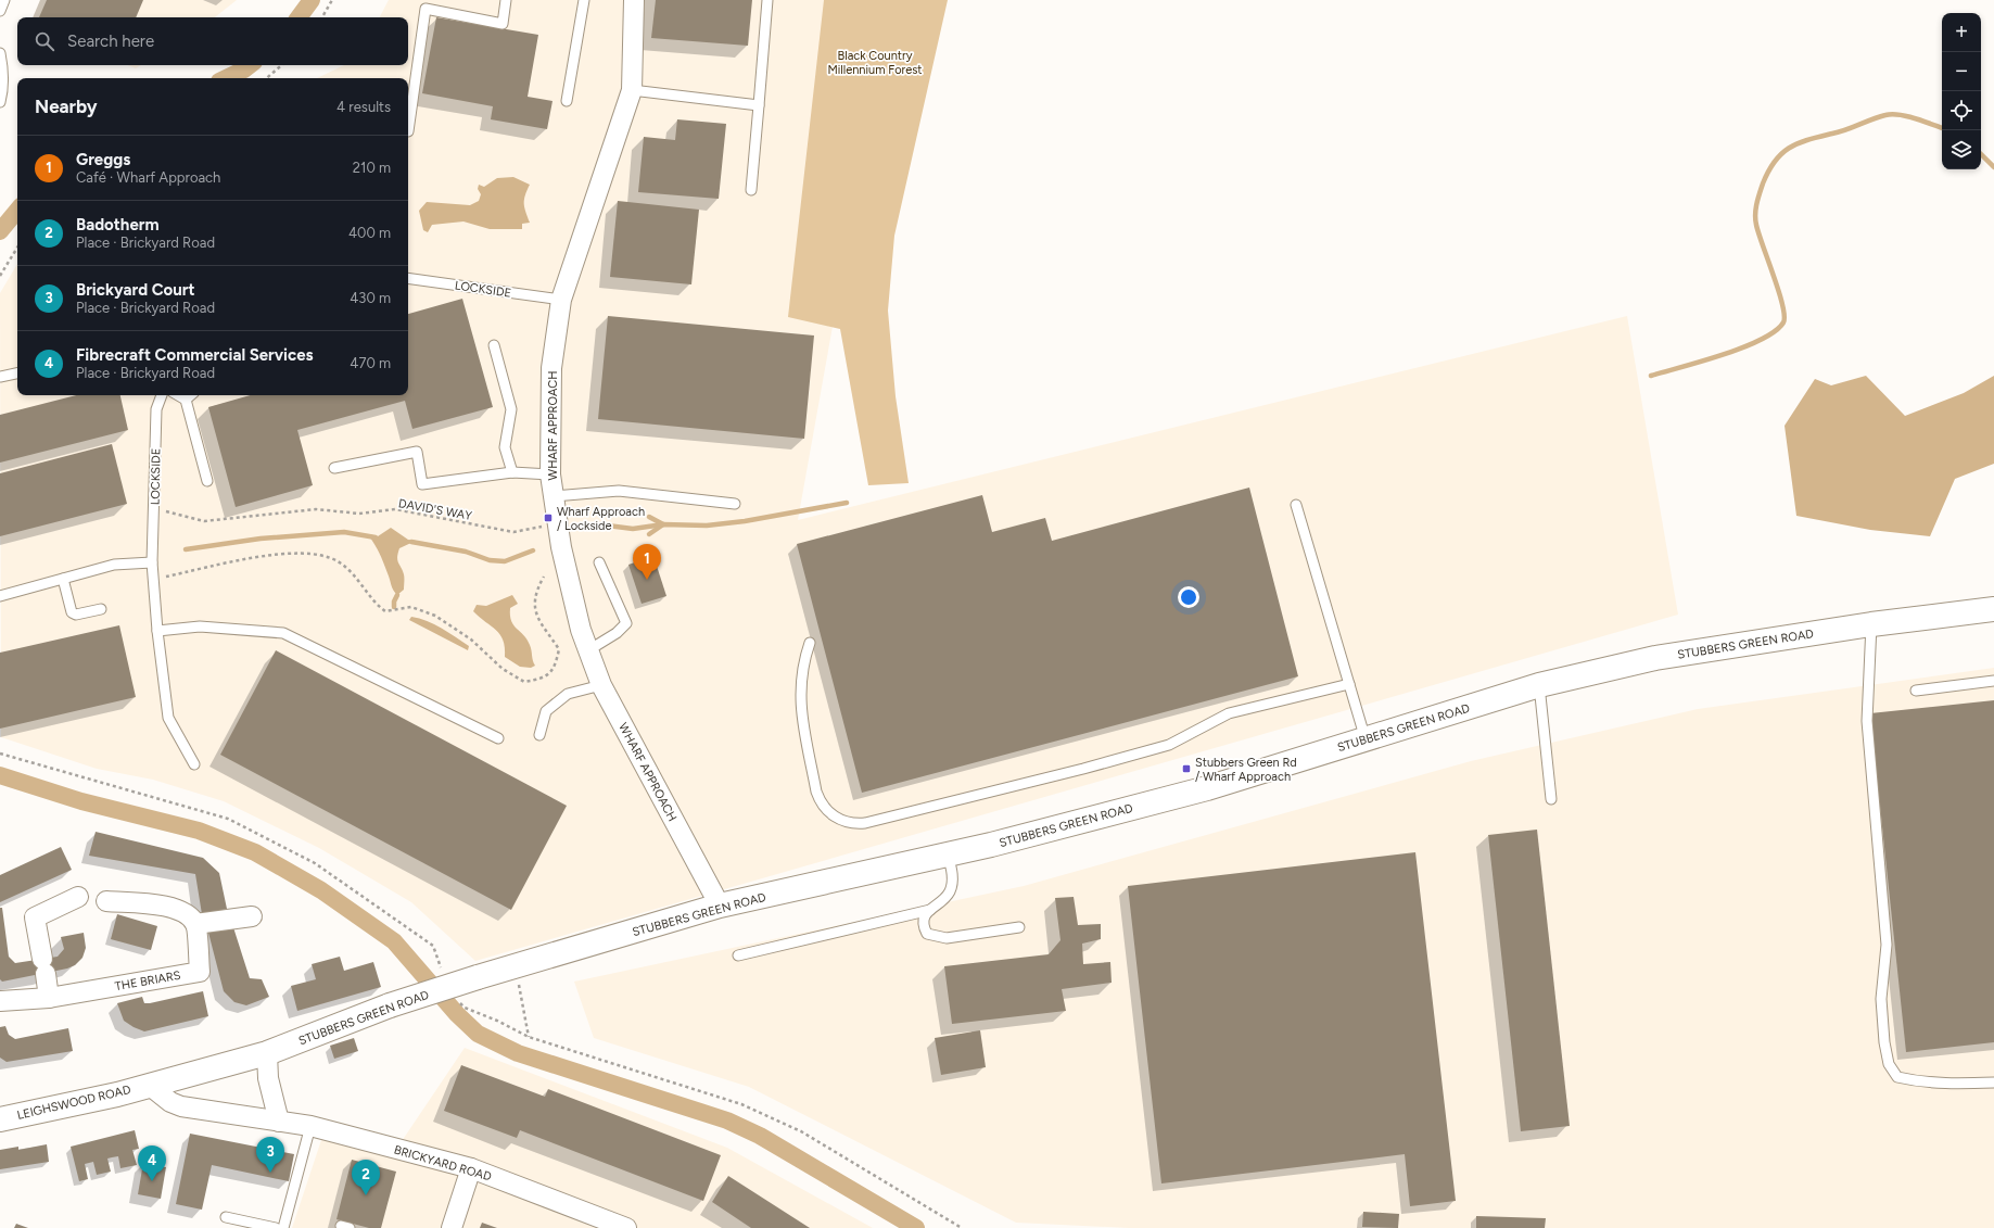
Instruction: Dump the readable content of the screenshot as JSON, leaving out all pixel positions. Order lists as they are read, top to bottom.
{
  "streets": {
    "street": [
      "WHARF APPROACH",
      "STUBBERS GREEN ROAD",
      "THE BRIARS",
      "LEIGHSWOOD ROAD",
      "BRICKYARD ROAD"
    ],
    "lane": ["LOCKSIDE"],
    "path": ["DAVID'S WAY"]
  },
  "crossings": [
    ["LOCKSIDE", "WHARF APPROACH"],
    ["LOCKSIDE", "DAVID'S WAY"],
    ["WHARF APPROACH", "DAVID'S WAY"],
    ["WHARF APPROACH", "STUBBERS GREEN ROAD"],
    ["STUBBERS GREEN ROAD", "LEIGHSWOOD ROAD"],
    ["STUBBERS GREEN ROAD", "BRICKYARD ROAD"],
    ["LEIGHSWOOD ROAD", "BRICKYARD ROAD"]
  ],
  "parks": ["Black Country Millennium Forest"],
  "places": {
    "transit": ["Wharf Approach / Lockside", "Stubbers Green Rd / Wharf Approach"]
  },
  "page": {
    "map_buttons": ["+", "−"],
    "search": "Search here",
    "heading": ["Nearby", "4 results"],
    "list": [
      {
        "mark": "1",
        "name": "Greggs",
        "note": "Café · Wharf Approach",
        "value": "210 m"
      },
      {
        "mark": "2",
        "name": "Badotherm",
        "note": "Place · Brickyard Road",
        "value": "400 m"
      },
      {
        "mark": "3",
        "name": "Brickyard Court",
        "note": "Place · Brickyard Road",
        "value": "430 m"
      },
      {
        "mark": "4",
        "name": "Fibrecraft Commercial Services",
        "note": "Place · Brickyard Road",
        "value": "470 m"
      }
    ],
    "pins": [
      "1",
      "3",
      "4",
      "2"
    ]
  }
}
